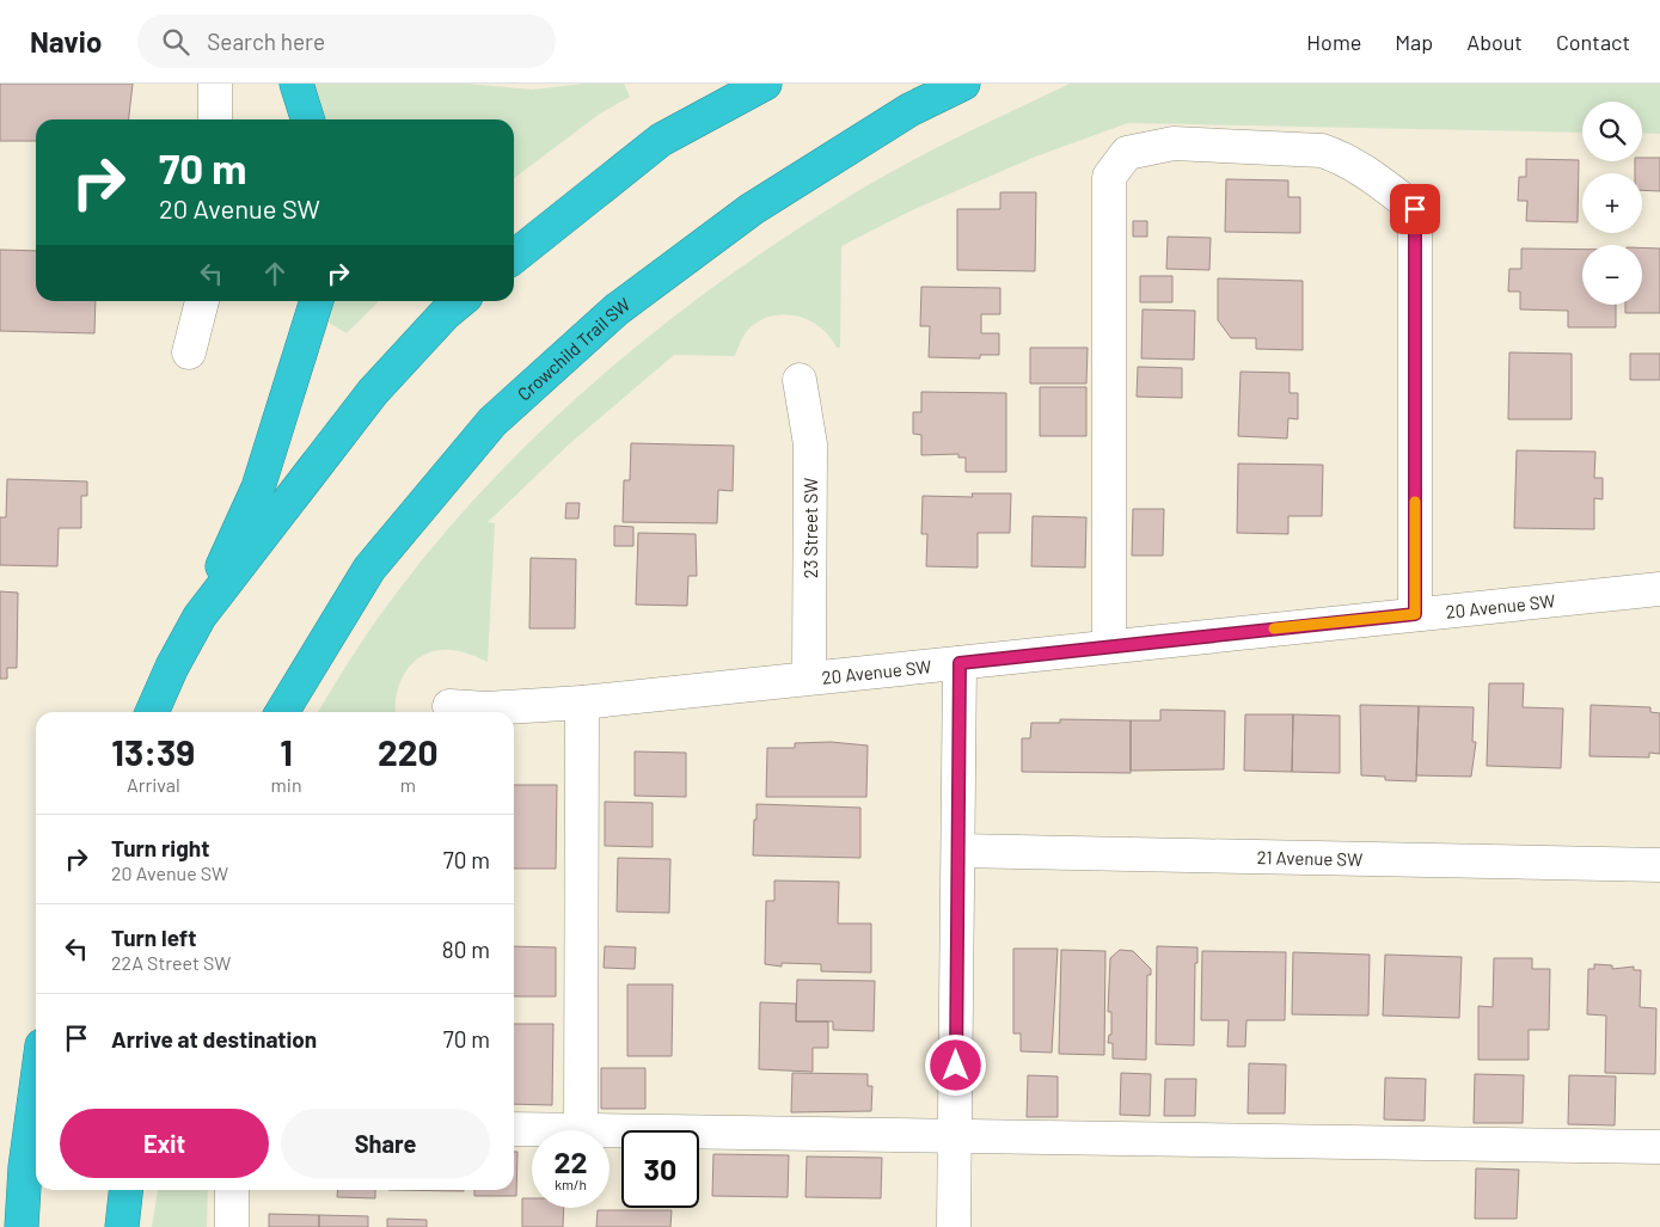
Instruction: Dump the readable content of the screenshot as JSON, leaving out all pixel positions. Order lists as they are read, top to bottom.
{
  "streets": {
    "highway": ["Crowchild Trail SW"],
    "street": ["23 Street SW", "20 Avenue SW", "21 Avenue SW"]
  },
  "crossings": [
    ["23 Street SW", "20 Avenue SW"]
  ],
  "page": {
    "header": "Navio",
    "search": "Search here",
    "nav": [
      "Home",
      "Map",
      "About",
      "Contact"
    ],
    "map_buttons": ["+", "−"],
    "turn": ["70 m", "20 Avenue SW"],
    "eta": [
      "13:39",
      "Arrival",
      "1",
      "min",
      "220",
      "m"
    ],
    "list": [
      {
        "name": "Turn right",
        "note": "20 Avenue SW",
        "value": "70 m"
      },
      {
        "name": "Turn left",
        "note": "22A Street SW",
        "value": "80 m"
      },
      {
        "name": "Arrive at destination",
        "value": "70 m"
      }
    ],
    "buttons": ["Exit", "Share"],
    "speed": "22 km/h",
    "limit": "30"
  }
}
